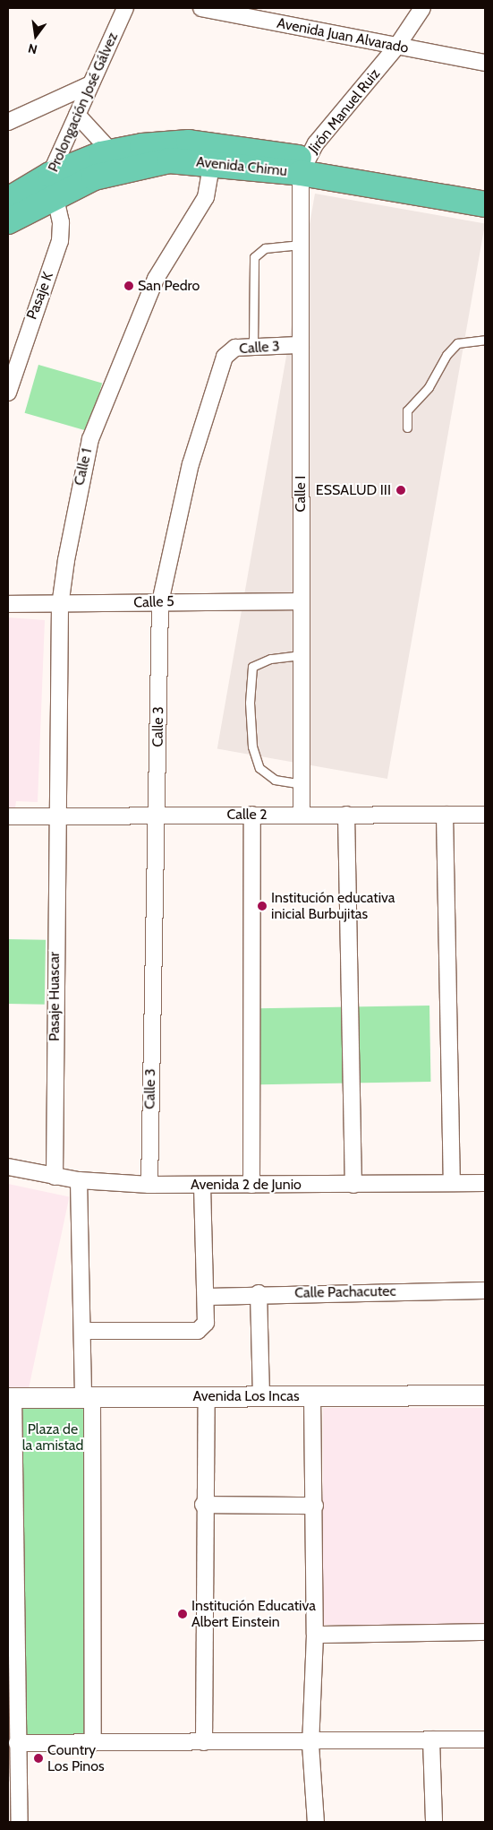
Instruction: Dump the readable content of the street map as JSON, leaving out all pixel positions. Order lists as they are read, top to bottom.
{
  "streets": {
    "main road": ["Avenida Chimu"],
    "street": [
      "Avenida Juan Alvarado",
      "Prolongación José Gálvez",
      "Jirón Manuel Ruiz",
      "Pasaje K",
      "Calle 3",
      "Calle 1",
      "Calle I",
      "Calle 5",
      "Calle 2",
      "Pasaje Huascar",
      "Avenida 2 de Junio",
      "Calle Pachacutec",
      "Avenida Los Incas"
    ]
  },
  "crossings": [
    ["Avenida Juan Alvarado", "Jirón Manuel Ruiz"],
    ["Prolongación José Gálvez", "Avenida Chimu"],
    ["Prolongación José Gálvez", "Pasaje K"],
    ["Jirón Manuel Ruiz", "Avenida Chimu"],
    ["Jirón Manuel Ruiz", "Calle I"],
    ["Avenida Chimu", "Pasaje K"],
    ["Avenida Chimu", "Calle 1"],
    ["Avenida Chimu", "Calle I"],
    ["Calle 3", "Calle I"],
    ["Calle 3", "Calle 5"],
    ["Calle 3", "Calle 2"],
    ["Calle 3", "Avenida 2 de Junio"],
    ["Calle 1", "Calle 5"],
    ["Calle 1", "Calle 2"],
    ["Calle 1", "Pasaje Huascar"],
    ["Calle I", "Calle 5"],
    ["Calle I", "Calle 2"],
    ["Calle 2", "Pasaje Huascar"],
    ["Pasaje Huascar", "Avenida 2 de Junio"]
  ],
  "parks": ["Plaza de la amistad"],
  "places": [
    "San Pedro",
    "ESSALUD III",
    "Institución educativa inicial Burbujitas",
    "Institución Educativa Albert Einstein",
    "Country Los Pinos"
  ],
  "north": "bottom"
}
